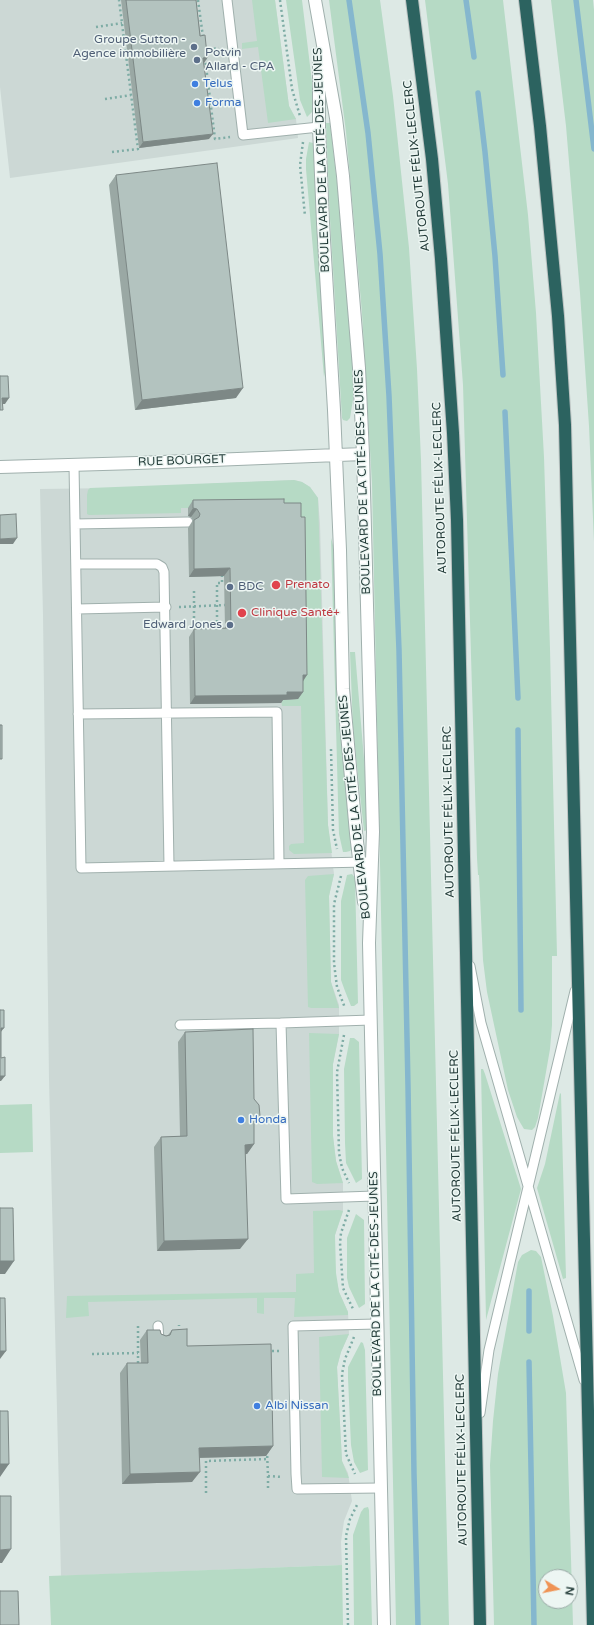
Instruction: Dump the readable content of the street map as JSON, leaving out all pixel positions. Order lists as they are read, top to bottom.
{
  "streets": {
    "highway": ["AUTOROUTE FÉLIX-LECLERC"],
    "street": ["BOULEVARD DE LA CITÉ-DES-JEUNES", "RUE BOURGET"]
  },
  "crossings": [
    ["BOULEVARD DE LA CITÉ-DES-JEUNES", "RUE BOURGET"]
  ],
  "places": [
    "Groupe Sutton - Agence immobilière",
    "Potvin Allard - CPA",
    "Telus",
    "Forma",
    "Prenato",
    "BDC",
    "Clinique Santé+",
    "Edward Jones",
    "Honda",
    "Albi Nissan"
  ],
  "north": "right"
}
